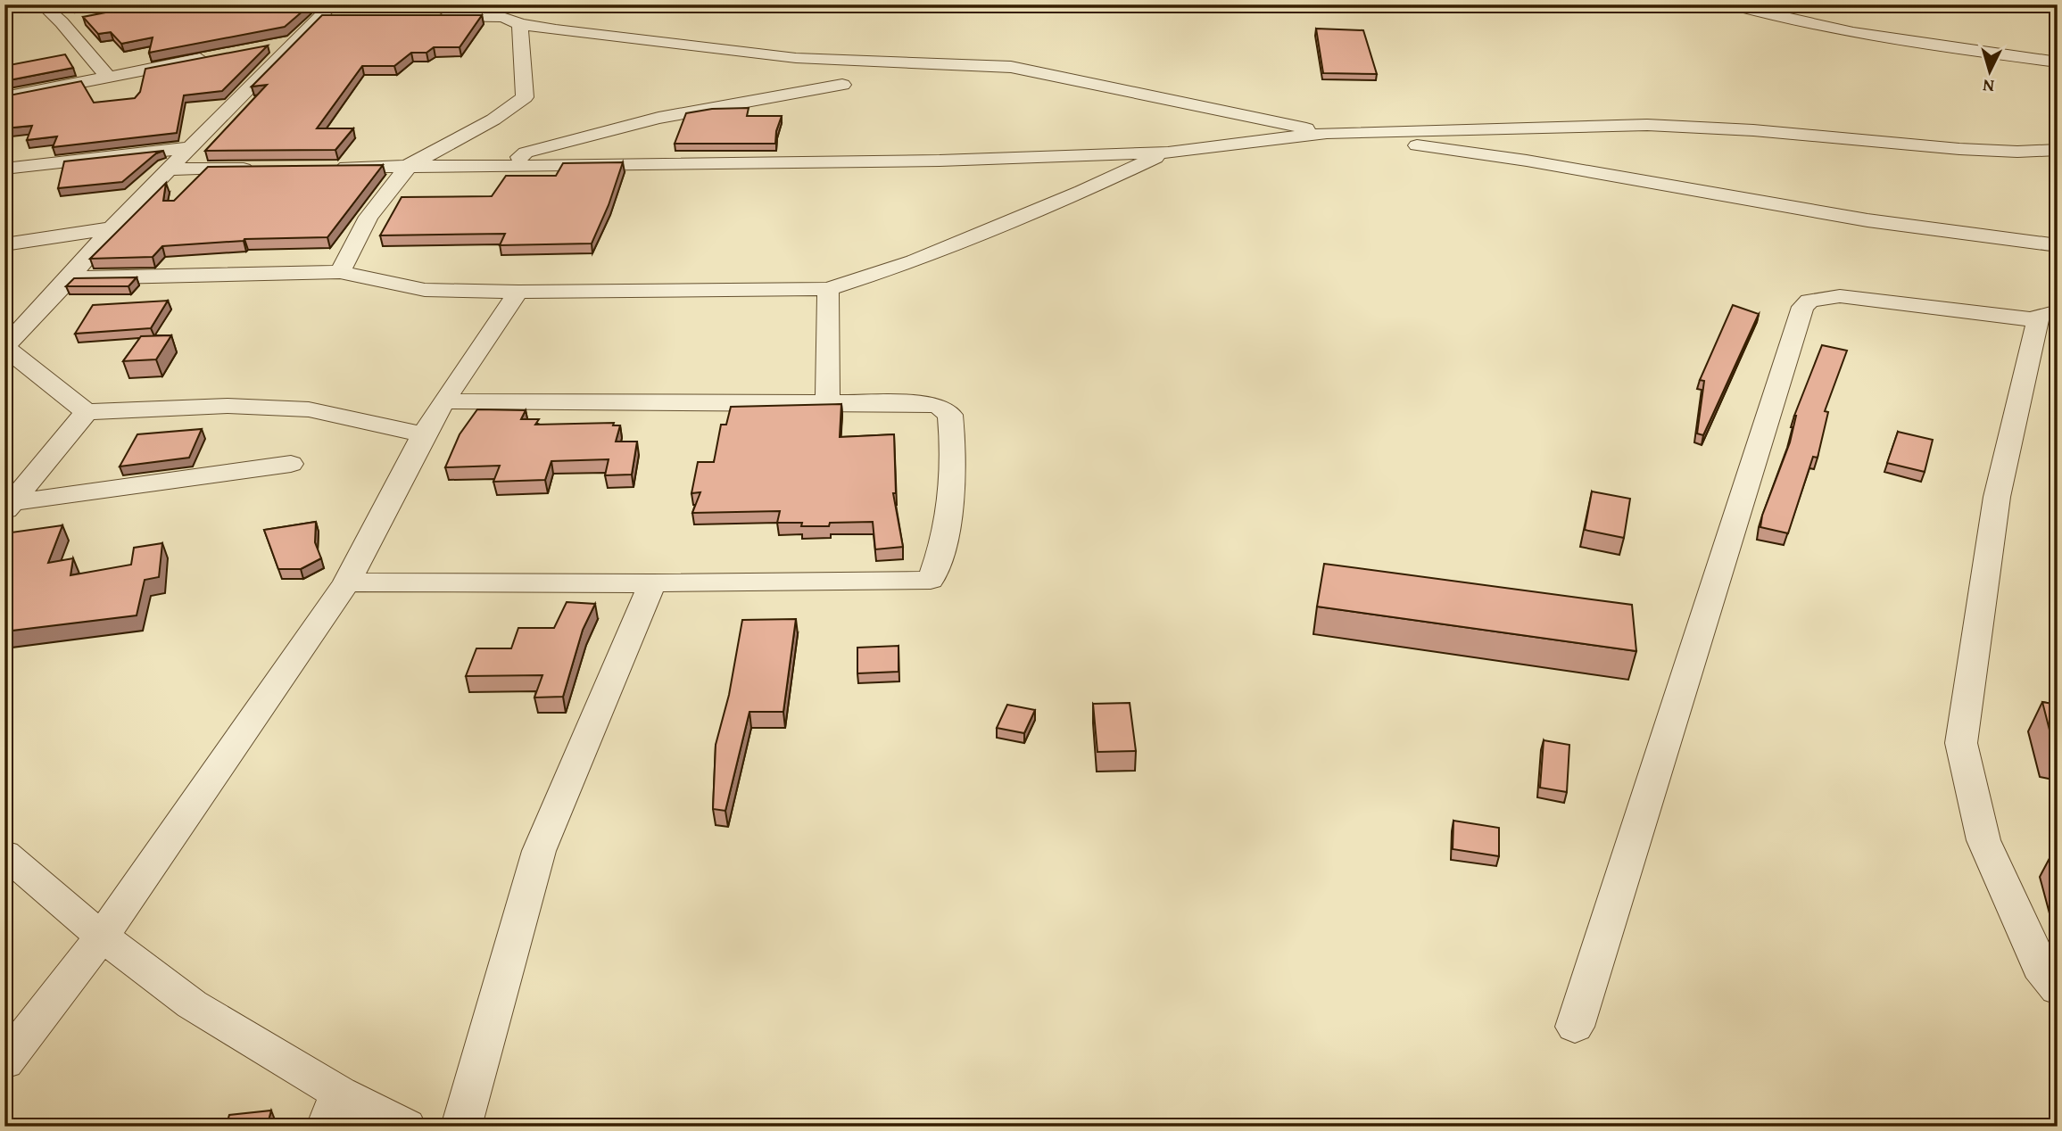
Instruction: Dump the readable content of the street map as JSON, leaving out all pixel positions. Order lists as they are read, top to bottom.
{
  "north": "bottom"
}
